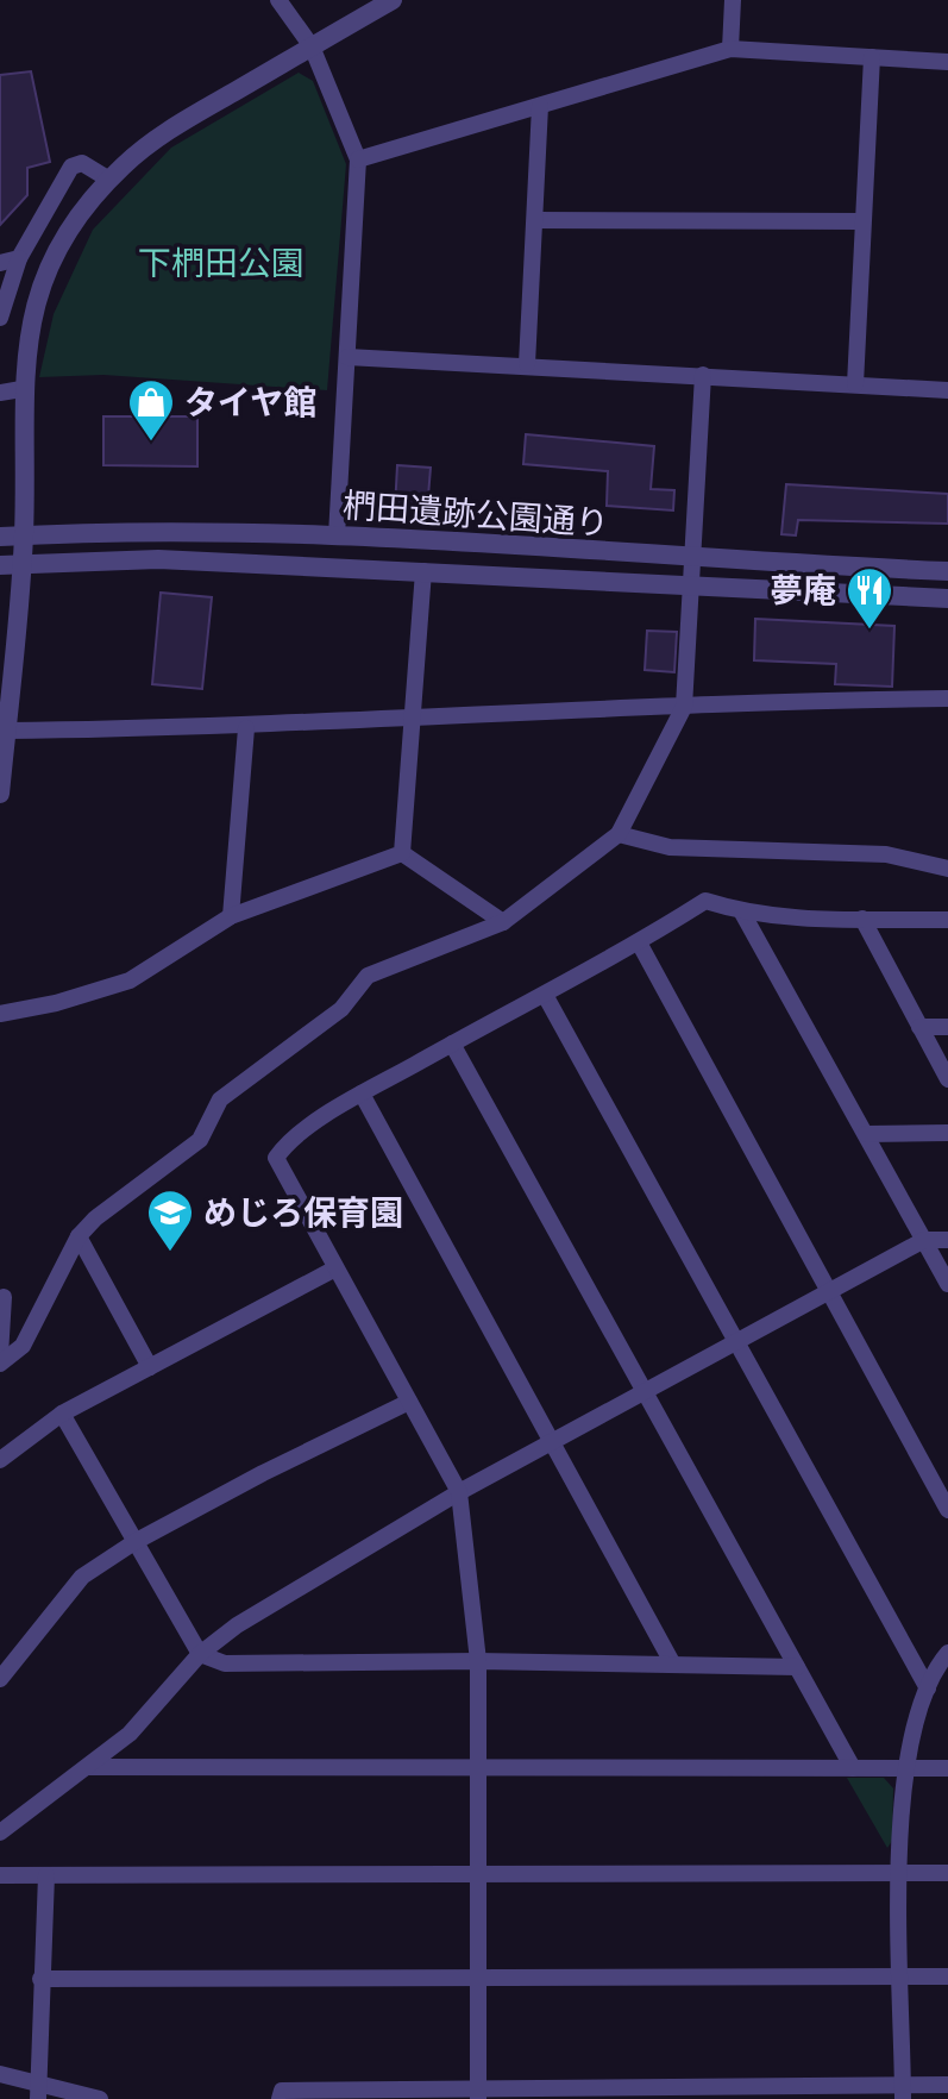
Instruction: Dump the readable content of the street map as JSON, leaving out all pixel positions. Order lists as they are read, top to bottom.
{
  "streets": {
    "street": ["椚田遺跡公園通り"]
  },
  "parks": ["下椚田公園"],
  "places": {
    "shop": ["タイヤ館"],
    "restaurant": ["夢庵"],
    "school or university": ["めじろ保育園"]
  }
}
